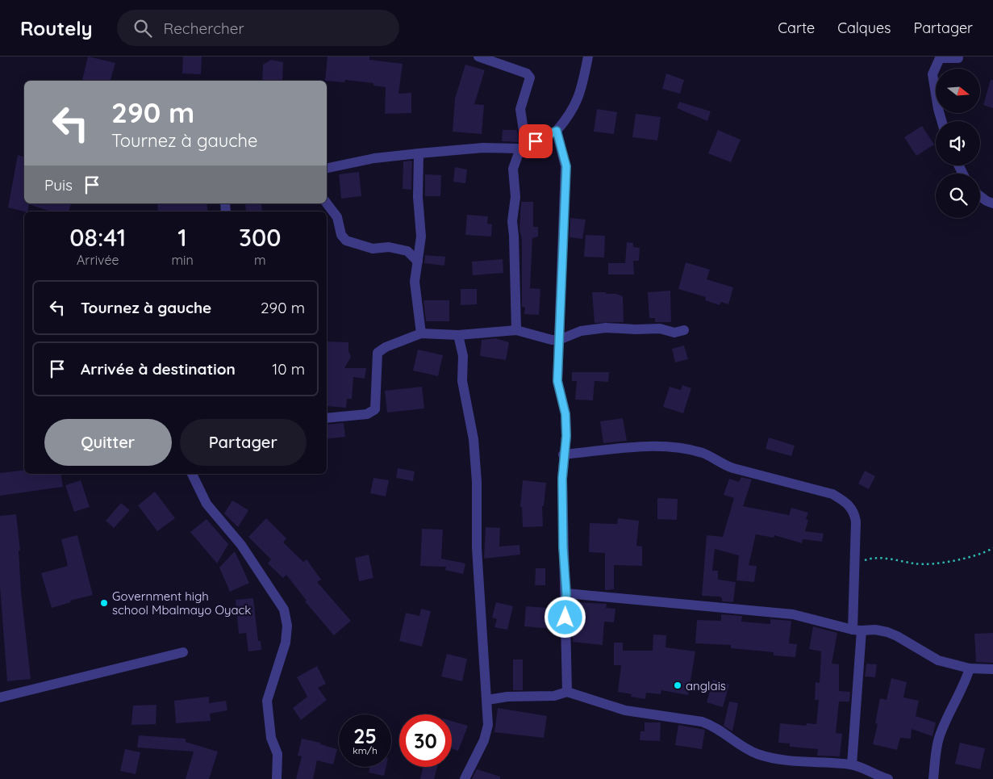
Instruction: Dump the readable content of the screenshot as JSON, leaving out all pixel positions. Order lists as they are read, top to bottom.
{
  "places": ["Government high school Mbalmayo Oyack", "anglais"],
  "north": "right",
  "page": {
    "header": "Routely",
    "search": "Rechercher",
    "nav": ["Carte", "Calques", "Partager"],
    "turn": ["290 m", "Tournez à gauche"],
    "then": "Puis",
    "eta": [
      "08:41",
      "Arrivée",
      "1",
      "min",
      "300",
      "m"
    ],
    "list": [
      {
        "name": "Tournez à gauche",
        "value": "290 m"
      },
      {
        "name": "Arrivée à destination",
        "value": "10 m"
      }
    ],
    "buttons": ["Quitter", "Partager"],
    "speed": "25 km/h",
    "limit": "30"
  }
}
